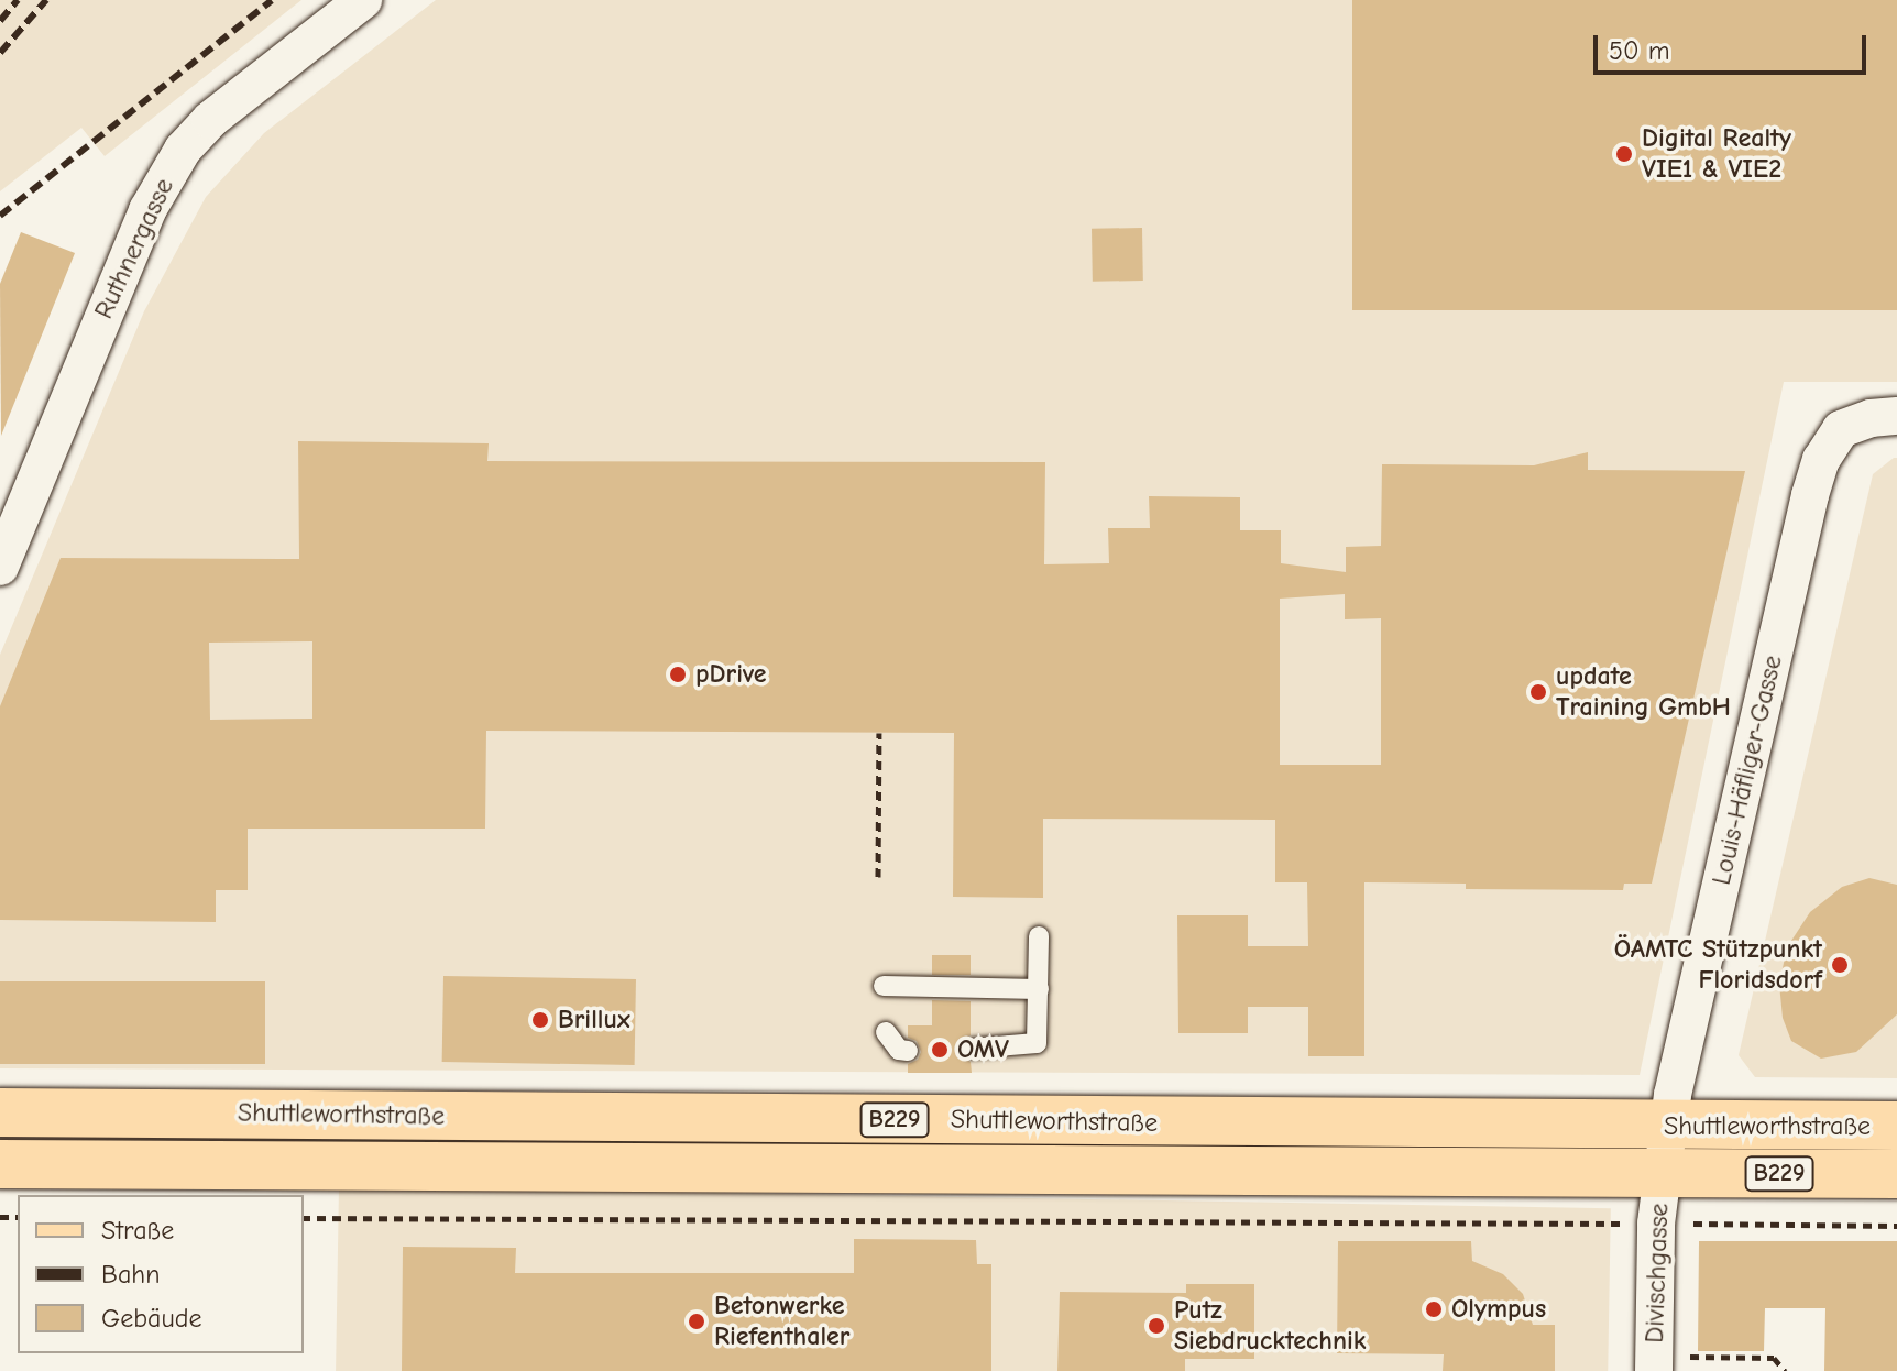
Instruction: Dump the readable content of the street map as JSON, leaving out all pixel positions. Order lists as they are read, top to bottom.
{
  "streets": {
    "main road": ["Shuttleworthstraße", "B229"],
    "street": ["Ruthnergasse", "Louis-Häfliger-Gasse", "Divischgasse"]
  },
  "crossings": [
    ["Louis-Häfliger-Gasse", "Shuttleworthstraße"],
    ["Louis-Häfliger-Gasse", "Divischgasse"],
    ["Shuttleworthstraße", "Divischgasse"]
  ],
  "places": [
    "Digital Realty VIE1 & VIE2",
    "pDrive",
    "update Training GmbH",
    "ÖAMTC Stützpunkt Floridsdorf",
    "Brillux",
    "OMV",
    "Olympus",
    "Betonwerke Riefenthaler",
    "Putz Siebdrucktechnik"
  ],
  "legend": ["Straße", "Bahn", "Gebäude"],
  "scale_bar": "50 m"
}
